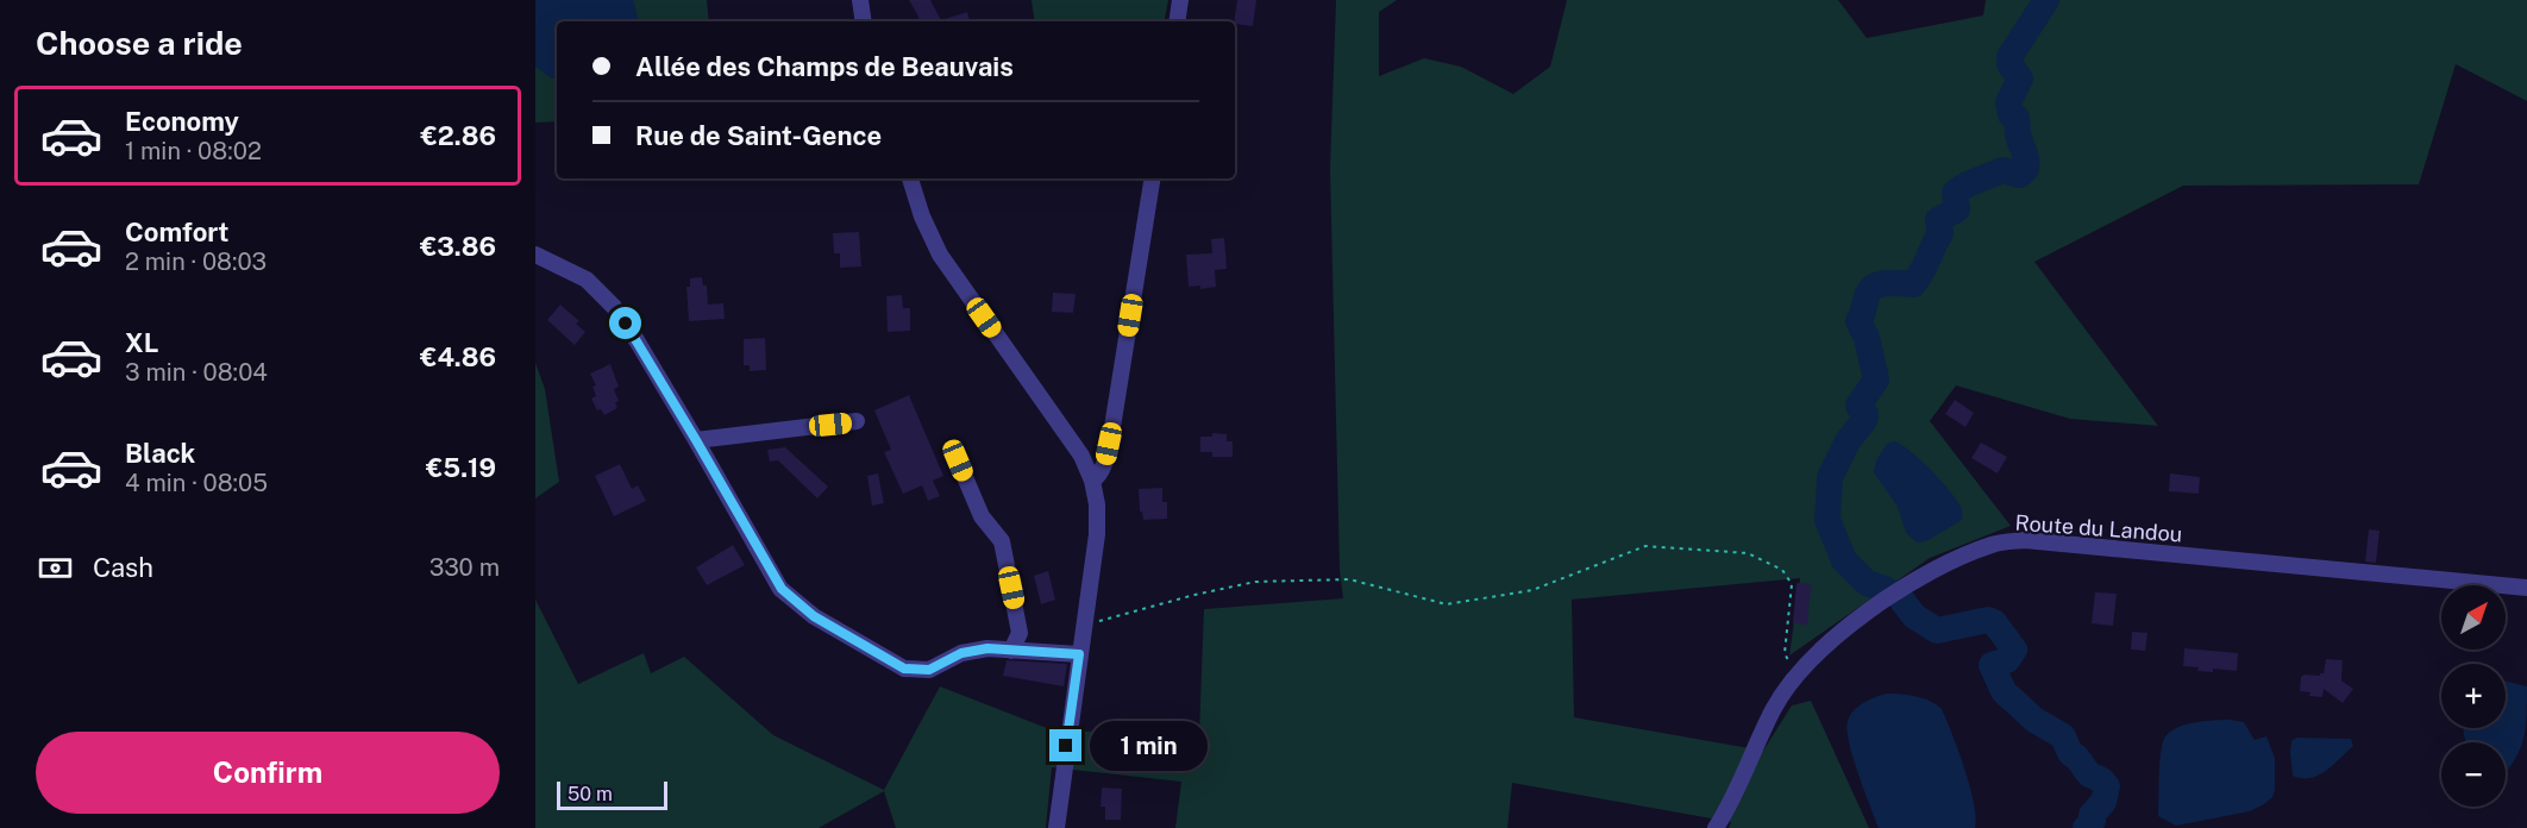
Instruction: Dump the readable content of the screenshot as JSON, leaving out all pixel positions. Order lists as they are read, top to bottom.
{
  "streets": {
    "street": ["Route du Landou"]
  },
  "scale_bar": "50 m",
  "north": "top right",
  "page": {
    "heading": "Choose a ride",
    "banner": ["Allée des Champs de Beauvais", "Rue de Saint-Gence"],
    "list": [
      {
        "name": "Economy",
        "note": "1 min · 08:02",
        "value": "€2.86"
      },
      {
        "name": "Comfort",
        "note": "2 min · 08:03",
        "value": "€3.86"
      },
      {
        "name": "XL",
        "note": "3 min · 08:04",
        "value": "€4.86"
      },
      {
        "name": "Black",
        "note": "4 min · 08:05",
        "value": "€5.19"
      }
    ],
    "pay": ["Cash", "330 m"],
    "map_buttons": ["+", "−"],
    "buttons": "Confirm",
    "bubble": "1 min",
    "scale": "50 m"
  }
}
